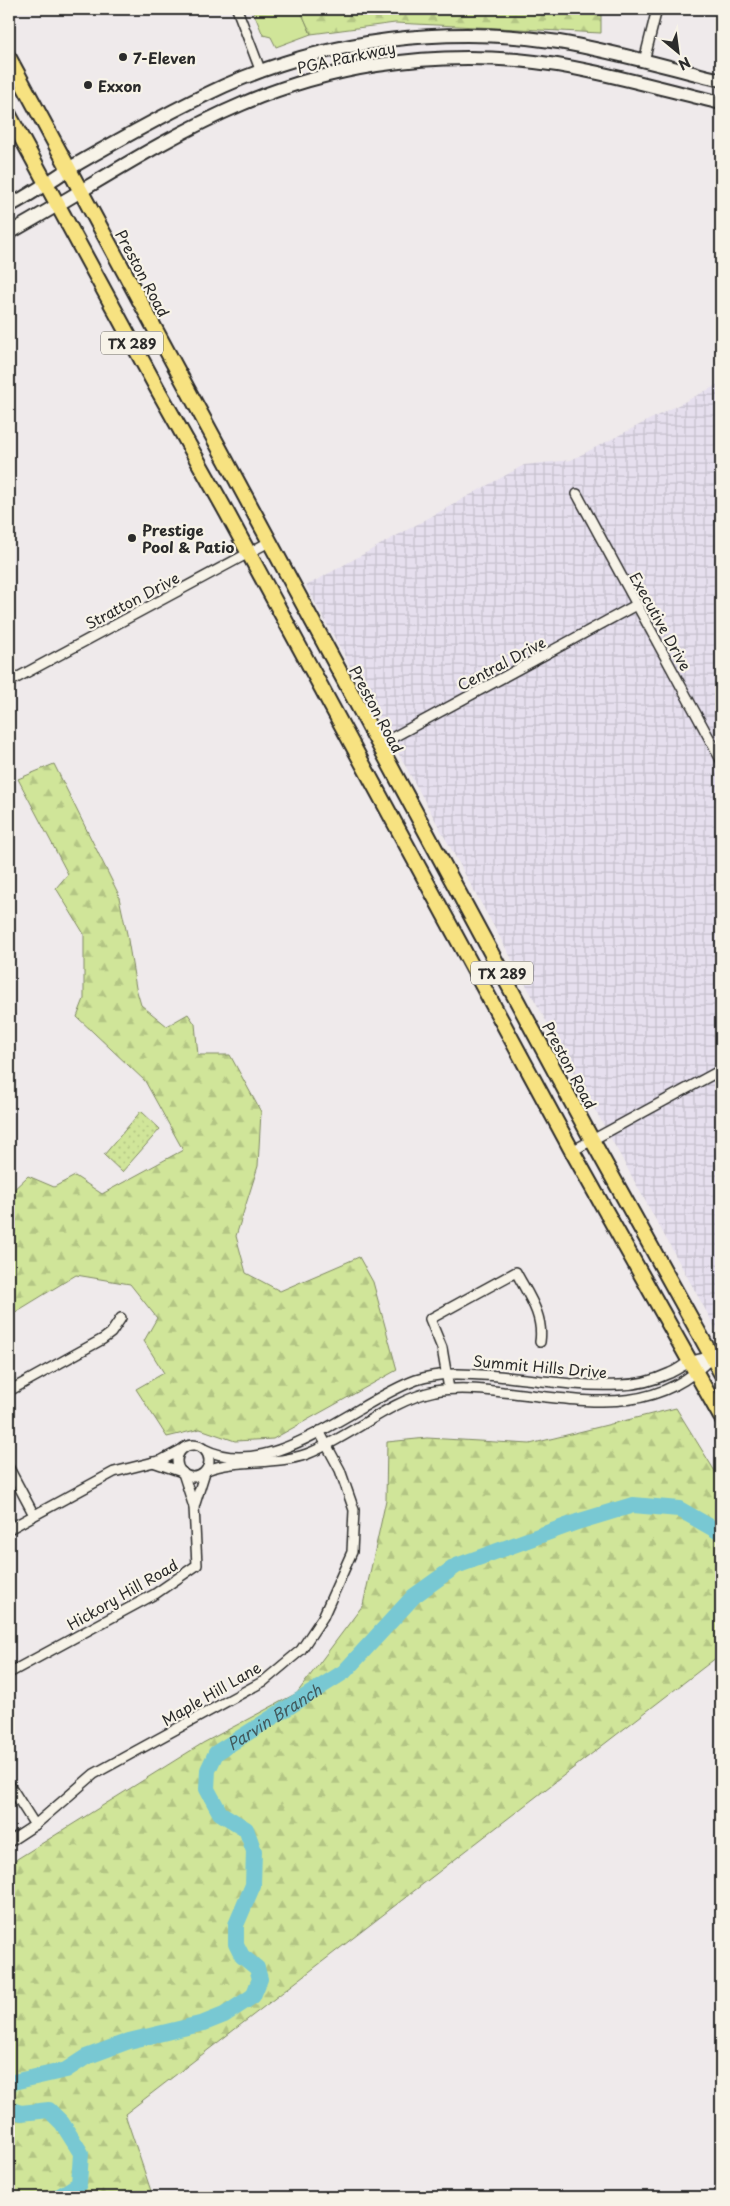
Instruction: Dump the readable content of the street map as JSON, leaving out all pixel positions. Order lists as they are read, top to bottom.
{
  "streets": {
    "main road": ["PGA Parkway", "Preston Road", "TX 289"],
    "street": [
      "Stratton Drive",
      "Executive Drive",
      "Central Drive",
      "Summit Hills Drive",
      "Hickory Hill Road",
      "Maple Hill Lane"
    ]
  },
  "crossings": [
    ["PGA Parkway", "Preston Road"],
    ["PGA Parkway", "TX 289"],
    ["Preston Road", "Stratton Drive"],
    ["Preston Road", "Central Drive"],
    ["Preston Road", "Summit Hills Drive"],
    ["TX 289", "Stratton Drive"],
    ["TX 289", "Summit Hills Drive"],
    ["Executive Drive", "Central Drive"],
    ["Summit Hills Drive", "Hickory Hill Road"],
    ["Summit Hills Drive", "Maple Hill Lane"]
  ],
  "water": ["Parvin Branch"],
  "places": ["7-Eleven", "Exxon", "Prestige Pool & Patio"],
  "north": "bottom right"
}
